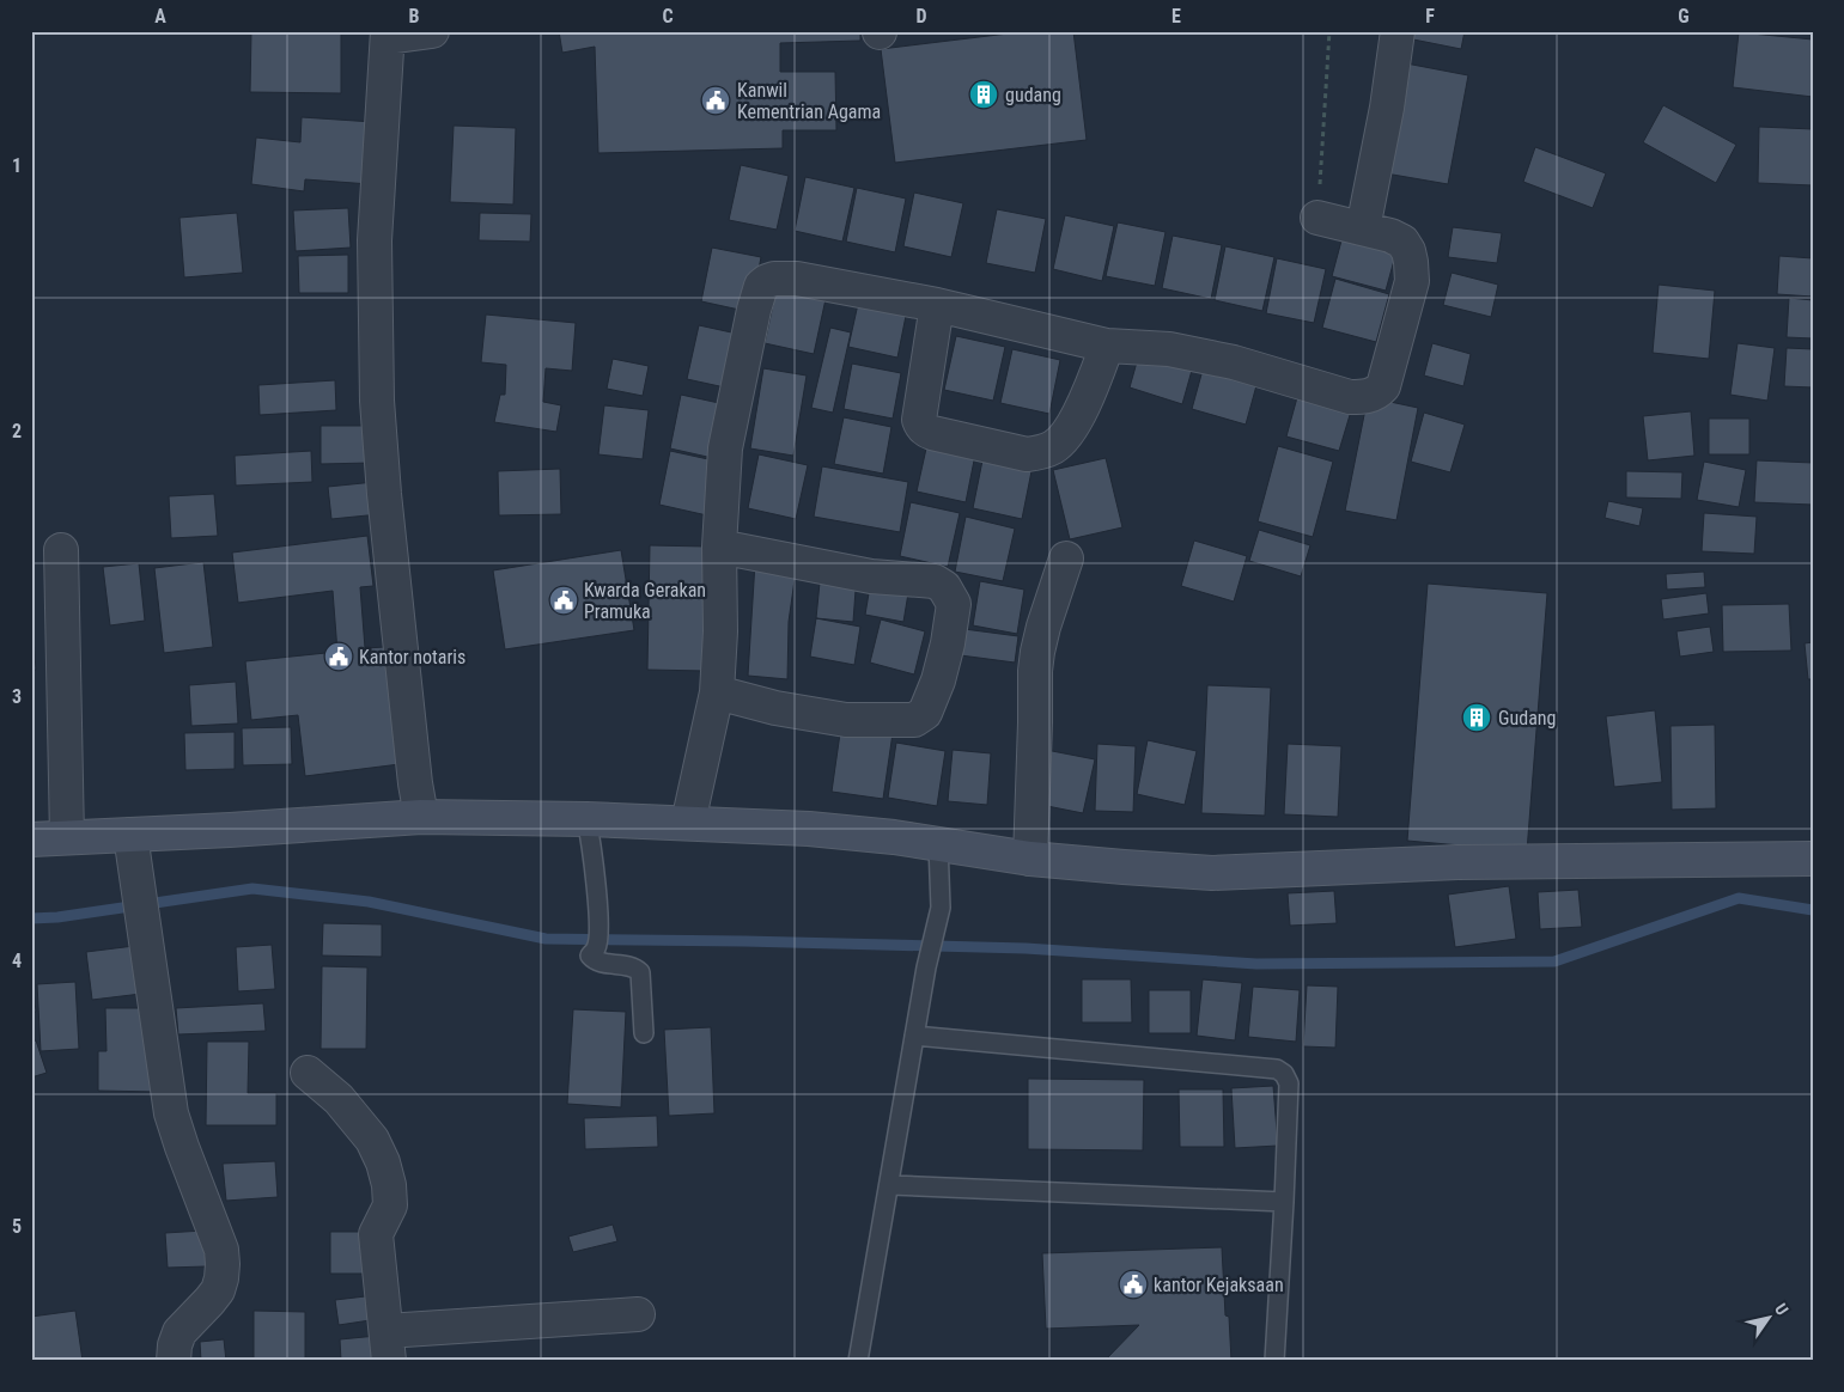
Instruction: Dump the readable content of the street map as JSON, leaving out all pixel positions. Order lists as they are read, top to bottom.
{
  "places": {
    "building": ["gudang", "Gudang"],
    "public building": [
      "Kanwil Kementrian Agama",
      "Kwarda Gerakan Pramuka",
      "Kantor notaris",
      "kantor Kejaksaan"
    ]
  },
  "north": "top right",
  "grid": {
    "columns": [
      "A",
      "B",
      "C",
      "D",
      "E",
      "F",
      "G"
    ],
    "rows": [
      "1",
      "2",
      "3",
      "4",
      "5"
    ]
  }
}
